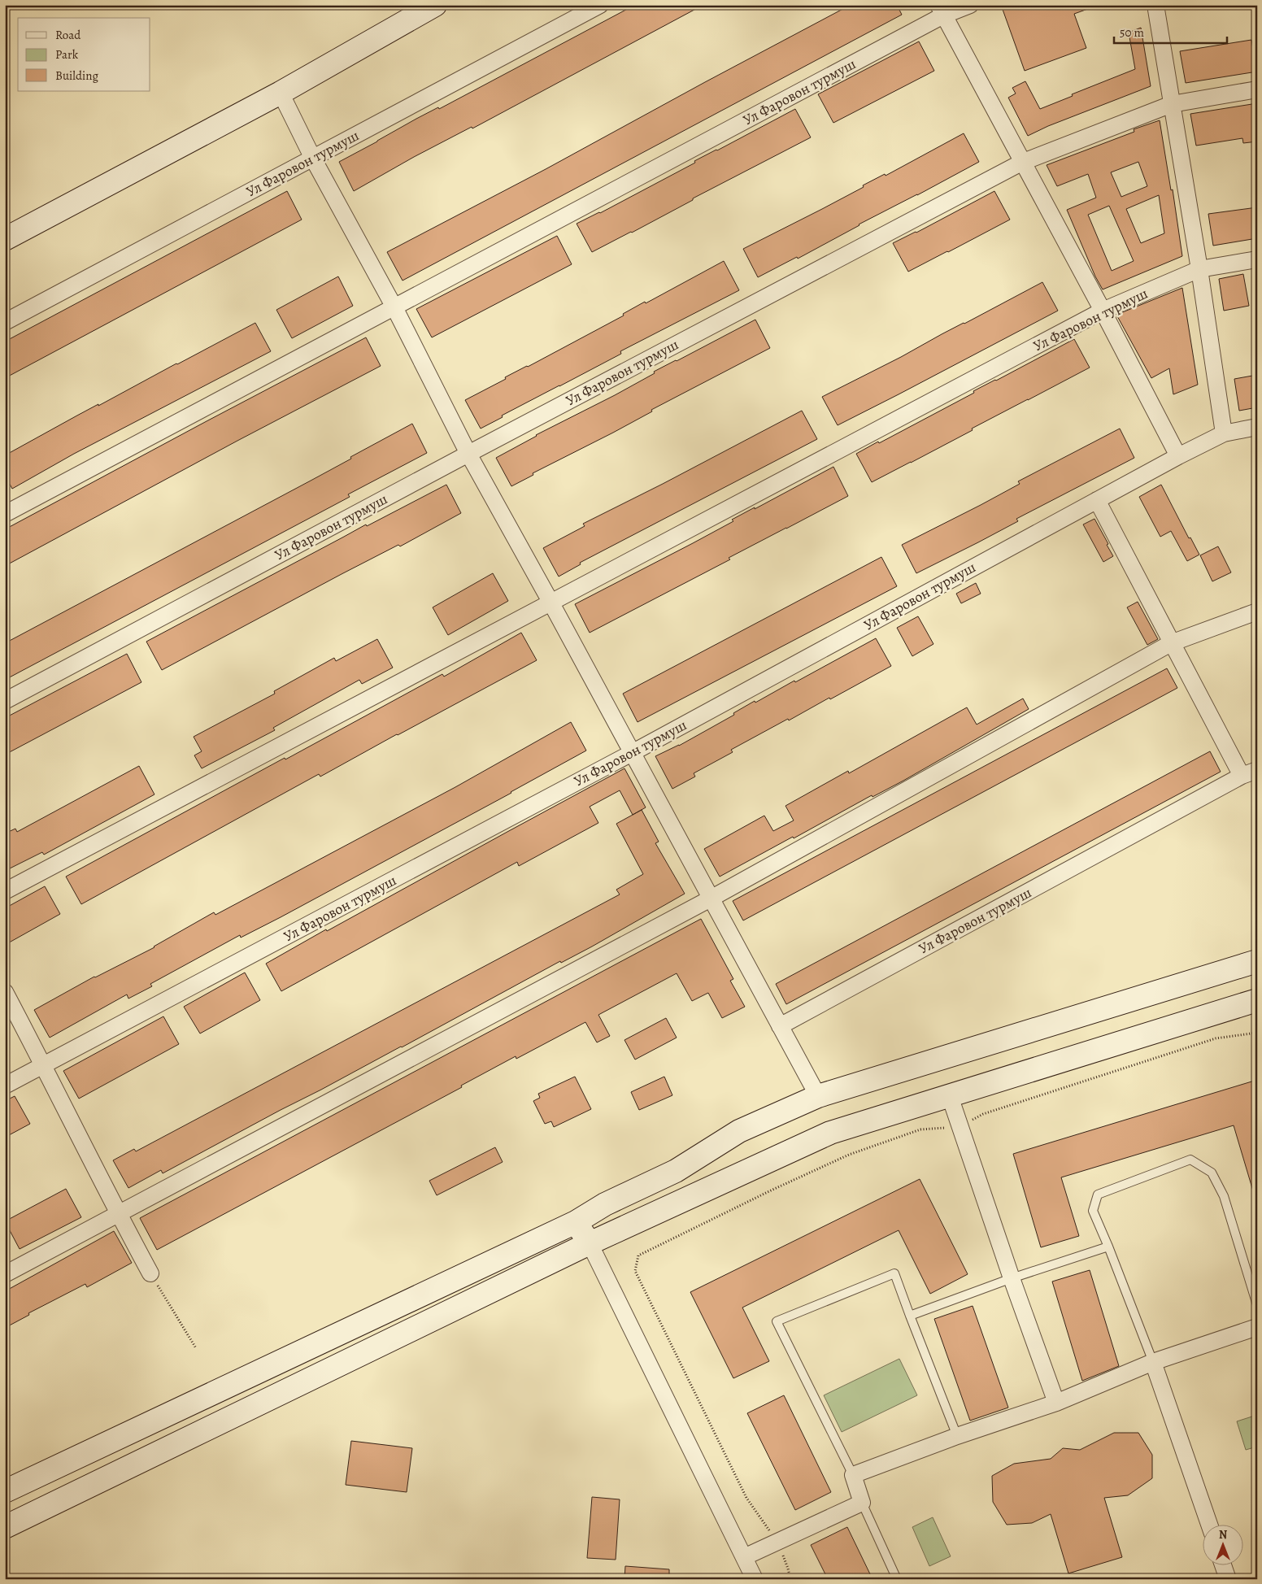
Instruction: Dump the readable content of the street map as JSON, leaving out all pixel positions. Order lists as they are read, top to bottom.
{
  "streets": {
    "street": ["Ул Фаровон турмуш"]
  },
  "legend": ["Road", "Park", "Building"],
  "scale_bar": "50 m",
  "north": "top"
}
